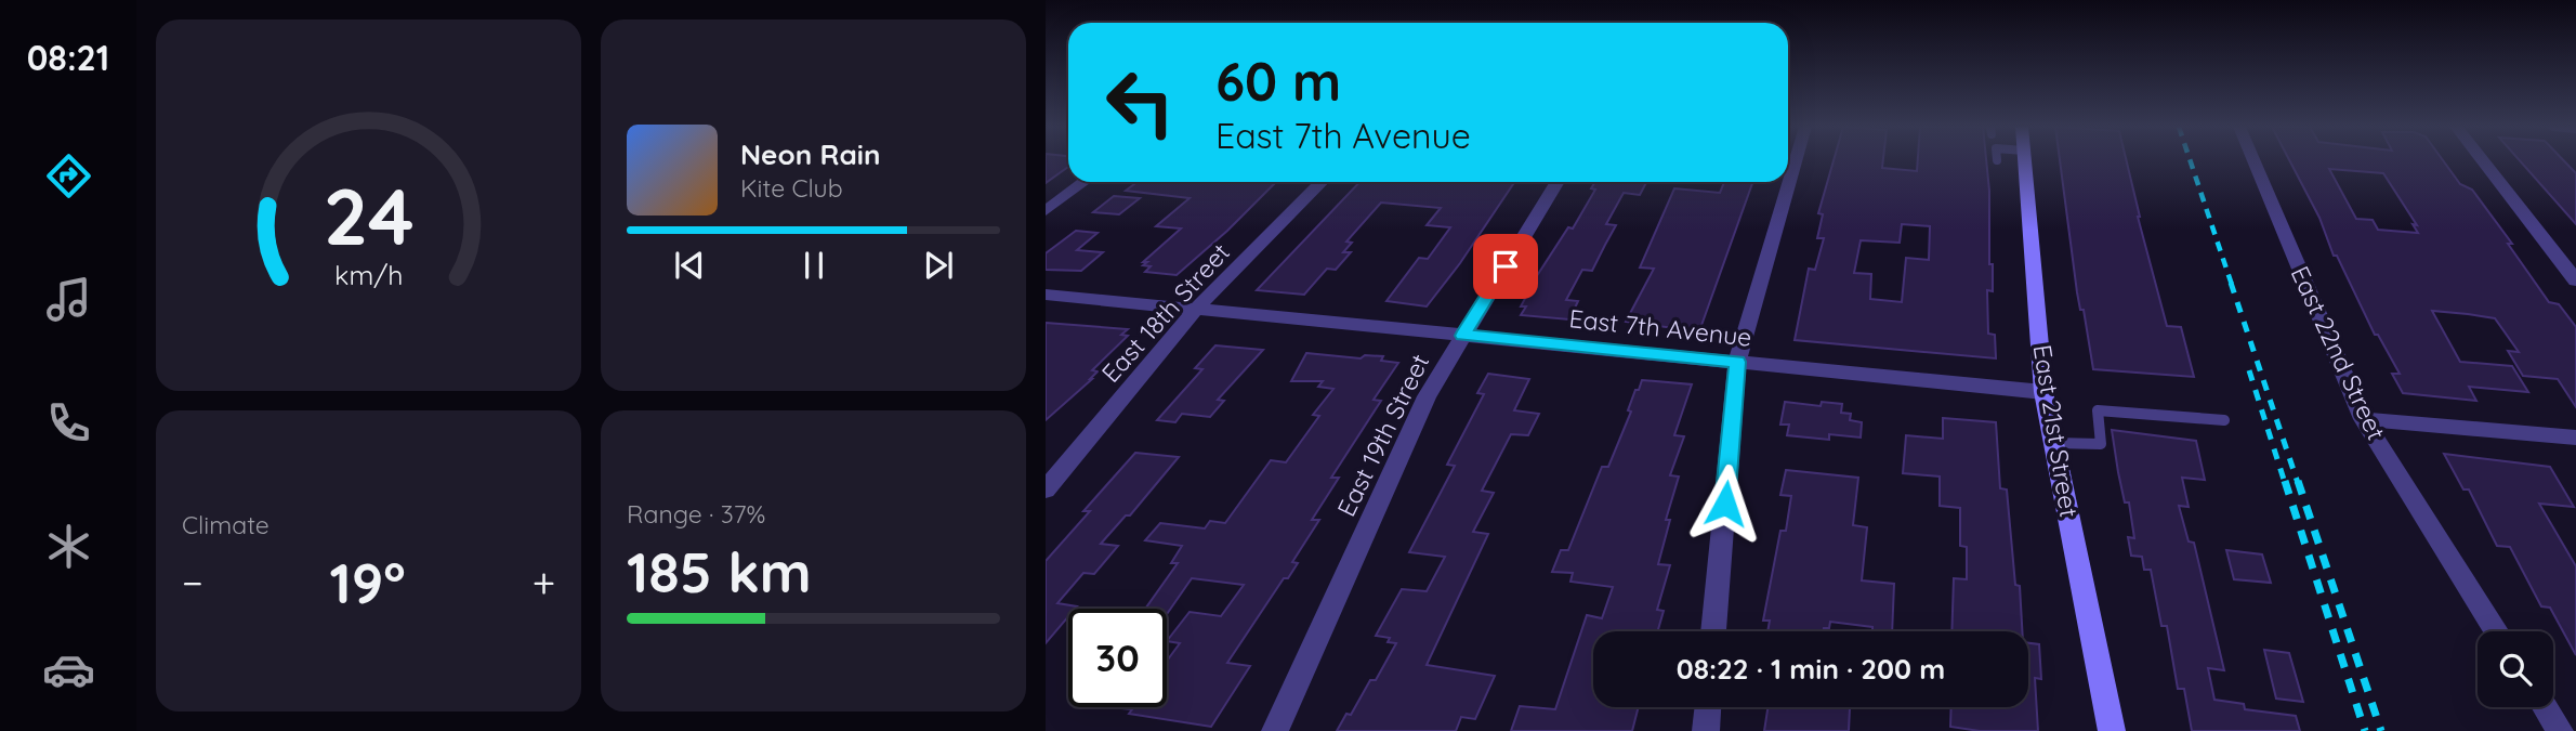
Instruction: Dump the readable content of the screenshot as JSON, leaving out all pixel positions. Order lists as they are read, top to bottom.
{
  "streets": {
    "main road": ["East 21st Street"],
    "street": [
      "East 18th Street",
      "East 7th Avenue",
      "East 22nd Street",
      "East 19th Street"
    ]
  },
  "crossings": [
    ["East 18th Street", "East 7th Avenue"],
    ["East 7th Avenue", "East 21st Street"],
    ["East 7th Avenue", "East 19th Street"]
  ],
  "page": {
    "tabs": "08:21",
    "turn": ["60 m", "East 7th Avenue"],
    "song": ["Neon Rain", "Kite Club"],
    "tile": [
      "Climate",
      ["Range · 37%", "185 km"]
    ],
    "heat": ["−", "19°", "+"],
    "limit": "30",
    "trip": "08:22 · 1 min · 200 m",
    "gauge": ["24", "km/h"]
  }
}
